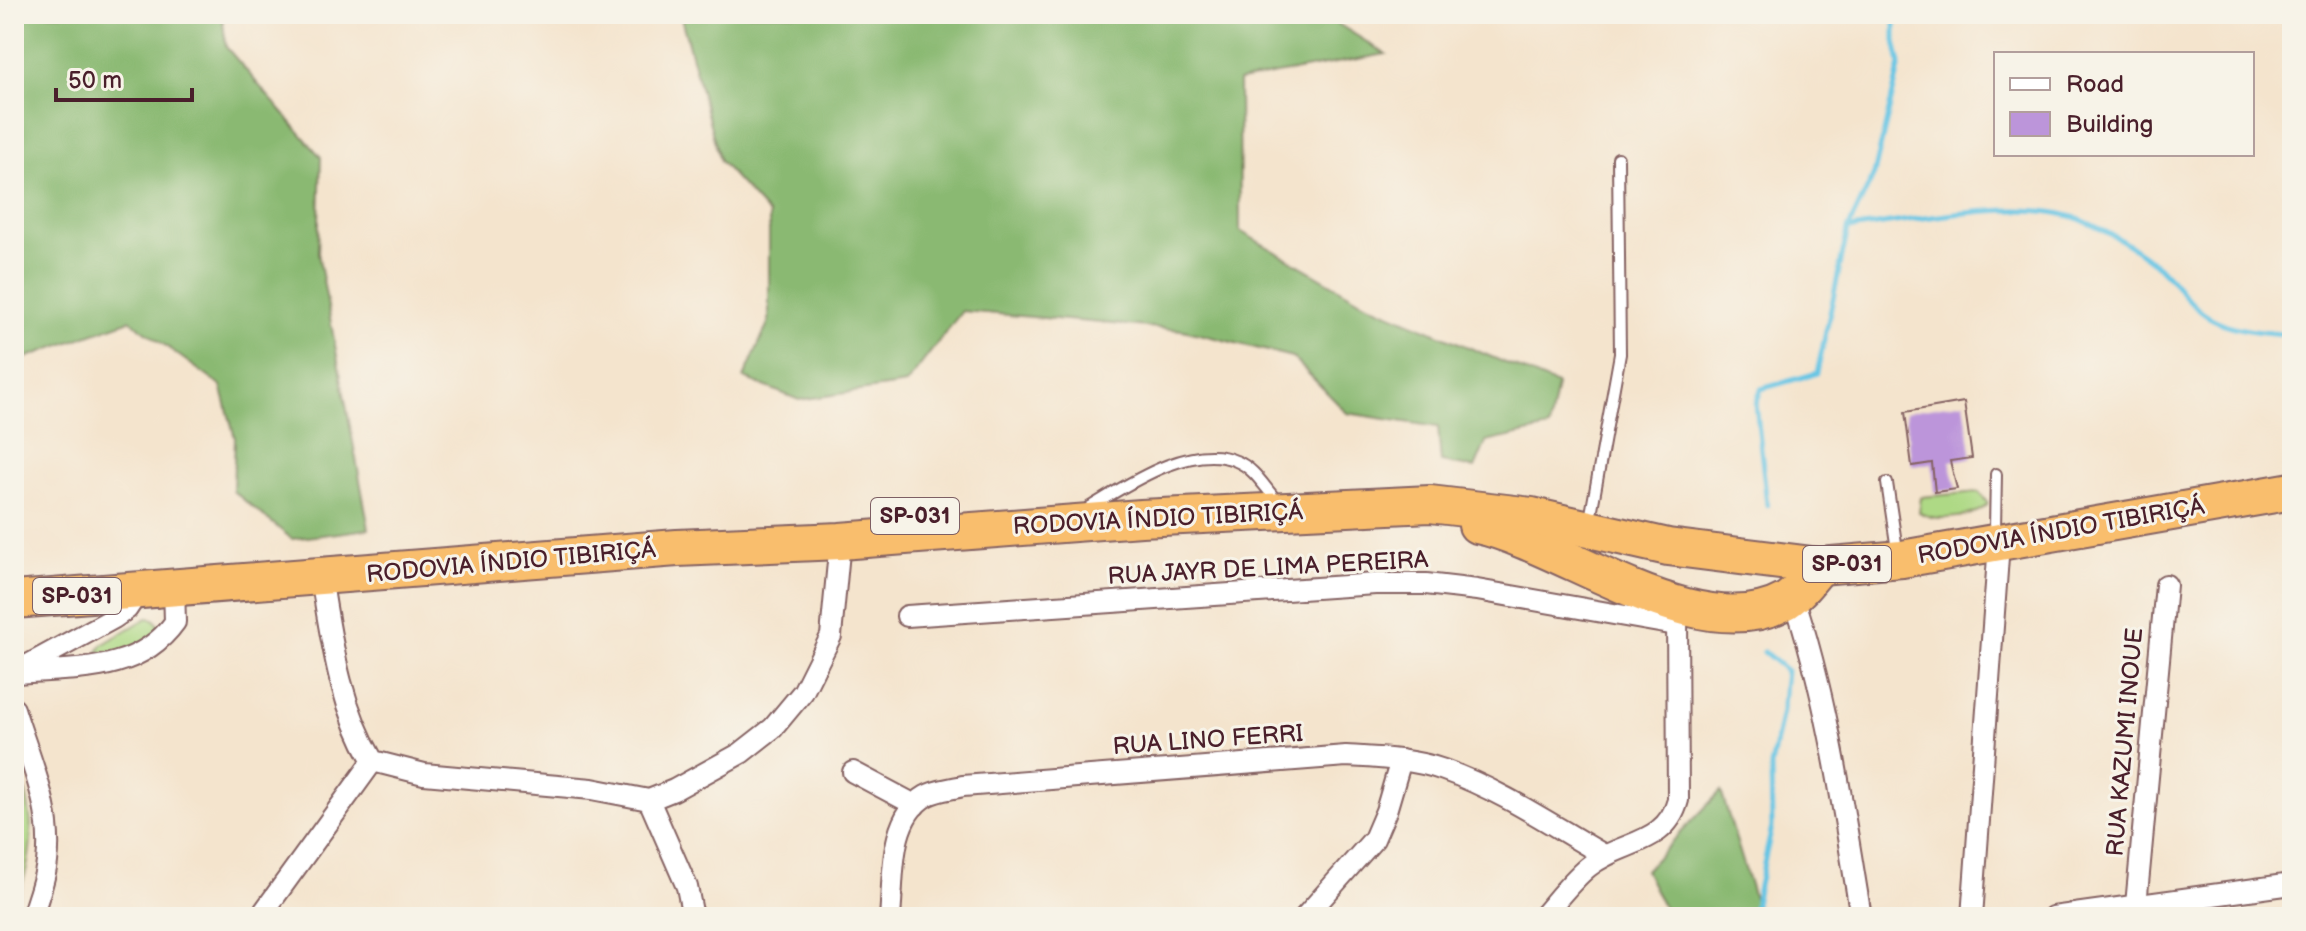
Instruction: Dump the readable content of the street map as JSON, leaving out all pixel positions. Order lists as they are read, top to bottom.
{
  "streets": {
    "highway": ["SP-031", "RODOVIA ÍNDIO TIBIRIÇÁ"],
    "street": ["RUA JAYR DE LIMA PEREIRA", "RUA LINO FERRI", "RUA KAZUMI INOUE"]
  },
  "legend": ["Road", "Building"],
  "scale_bar": "50 m"
}
